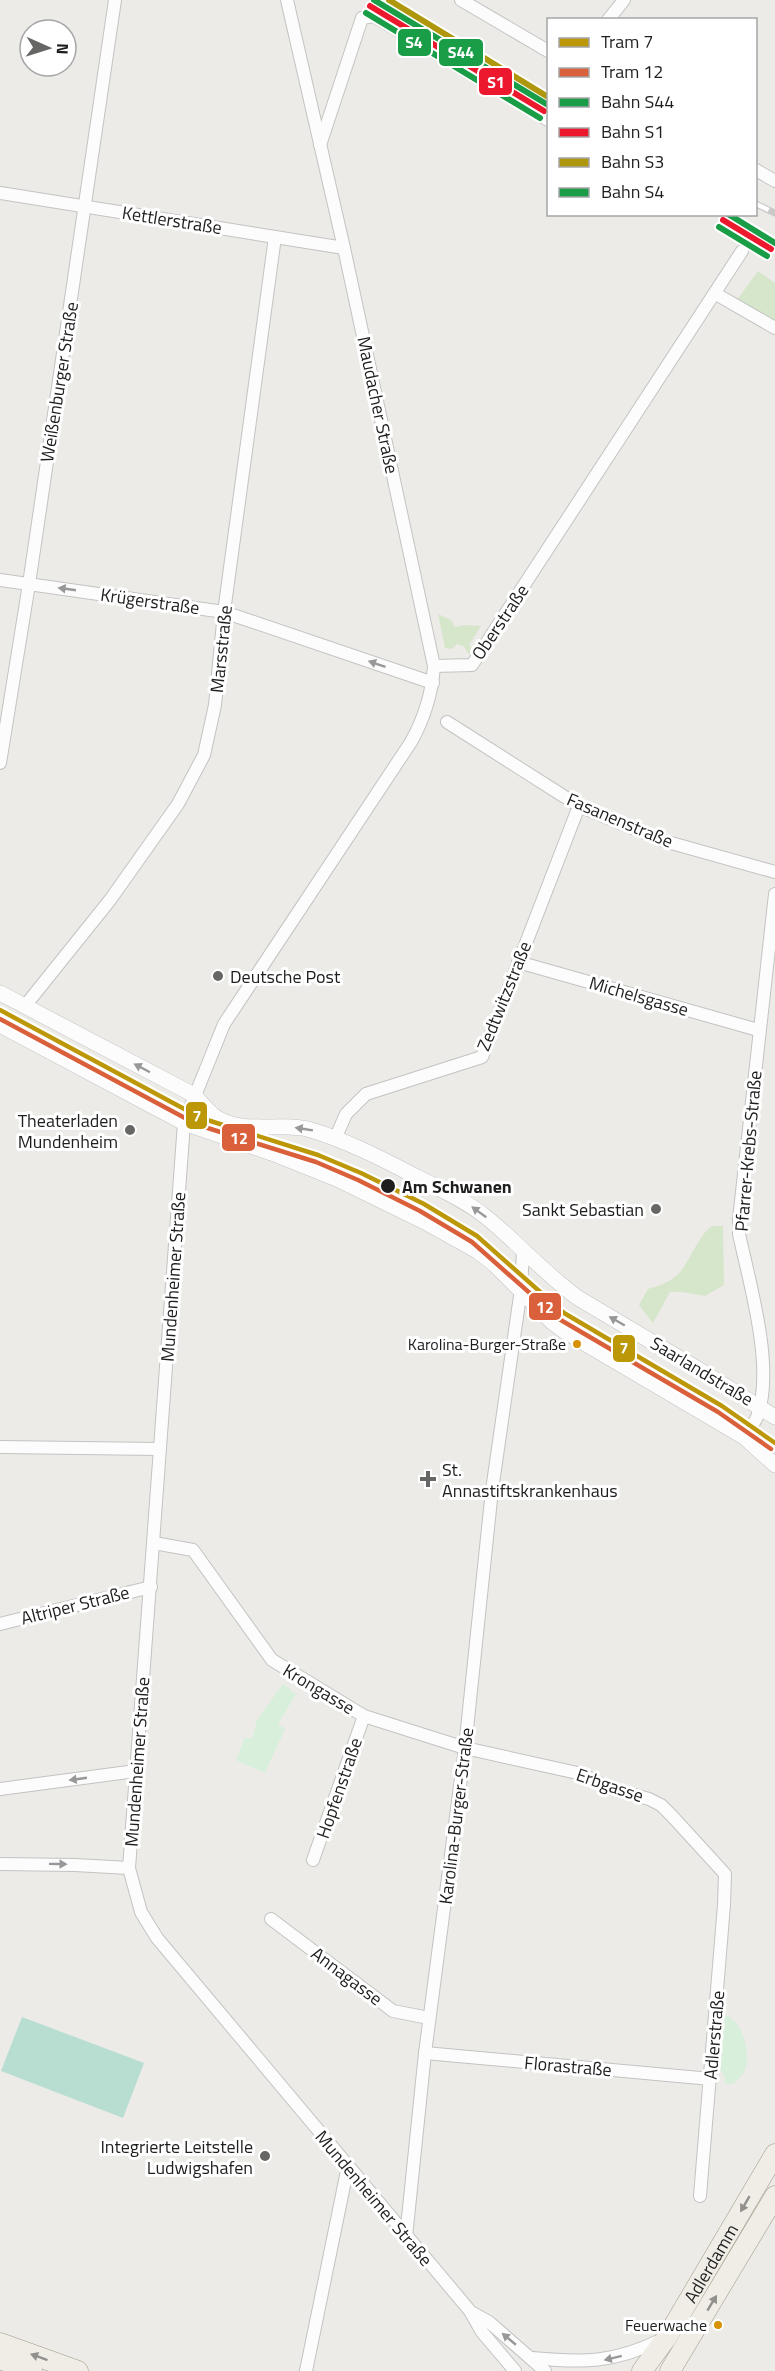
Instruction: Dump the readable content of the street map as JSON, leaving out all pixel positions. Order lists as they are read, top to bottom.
{
  "streets": {
    "main road": ["Adlerdamm"],
    "street": [
      "Kettlerstraße",
      "Weißenburger Straße",
      "Maudacher Straße",
      "Krügerstraße",
      "Oberstraße",
      "Marsstraße",
      "Fasanenstraße",
      "Zedtwitzstraße",
      "Michelsgasse",
      "Pfarrer-Krebs-Straße",
      "Mundenheimer Straße",
      "Saarlandstraße",
      "Altriper Straße",
      "Krongasse",
      "Erbgasse",
      "Hopfenstraße",
      "Karolina-Burger-Straße",
      "Annagasse",
      "Adlerstraße",
      "Florastraße"
    ]
  },
  "crossings": [
    ["Kettlerstraße", "Weißenburger Straße"],
    ["Kettlerstraße", "Maudacher Straße"],
    ["Kettlerstraße", "Marsstraße"],
    ["Weißenburger Straße", "Krügerstraße"],
    ["Maudacher Straße", "Oberstraße"],
    ["Krügerstraße", "Marsstraße"],
    ["Marsstraße", "Saarlandstraße"],
    ["Fasanenstraße", "Zedtwitzstraße"],
    ["Zedtwitzstraße", "Michelsgasse"],
    ["Zedtwitzstraße", "Saarlandstraße"],
    ["Michelsgasse", "Pfarrer-Krebs-Straße"],
    ["Pfarrer-Krebs-Straße", "Saarlandstraße"],
    ["Mundenheimer Straße", "Saarlandstraße"],
    ["Mundenheimer Straße", "Altriper Straße"],
    ["Mundenheimer Straße", "Krongasse"],
    ["Mundenheimer Straße", "Karolina-Burger-Straße"],
    ["Saarlandstraße", "Karolina-Burger-Straße"],
    ["Krongasse", "Erbgasse"],
    ["Krongasse", "Hopfenstraße"],
    ["Krongasse", "Karolina-Burger-Straße"],
    ["Erbgasse", "Karolina-Burger-Straße"],
    ["Erbgasse", "Adlerstraße"],
    ["Karolina-Burger-Straße", "Annagasse"],
    ["Karolina-Burger-Straße", "Florastraße"],
    ["Adlerstraße", "Florastraße"]
  ],
  "one_way": ["Krügerstraße"],
  "places": {
    "other": [
      "Deutsche Post",
      "Theaterladen Mundenheim",
      "Am Schwanen",
      "Sankt Sebastian",
      "Karolina-Burger-Straße",
      "Integrierte Leitstelle Ludwigshafen",
      "Feuerwache"
    ],
    "health": ["St. Annastiftskrankenhaus"]
  },
  "lines": [
    "rail line S44",
    "rail line S3",
    "rail line S1",
    "rail line S4",
    "tram line 7",
    "tram line 12"
  ],
  "legend": [
    "Tram 7",
    "Tram 12",
    "Bahn S44",
    "Bahn S1",
    "Bahn S3",
    "Bahn S4"
  ],
  "north": "right"
}
